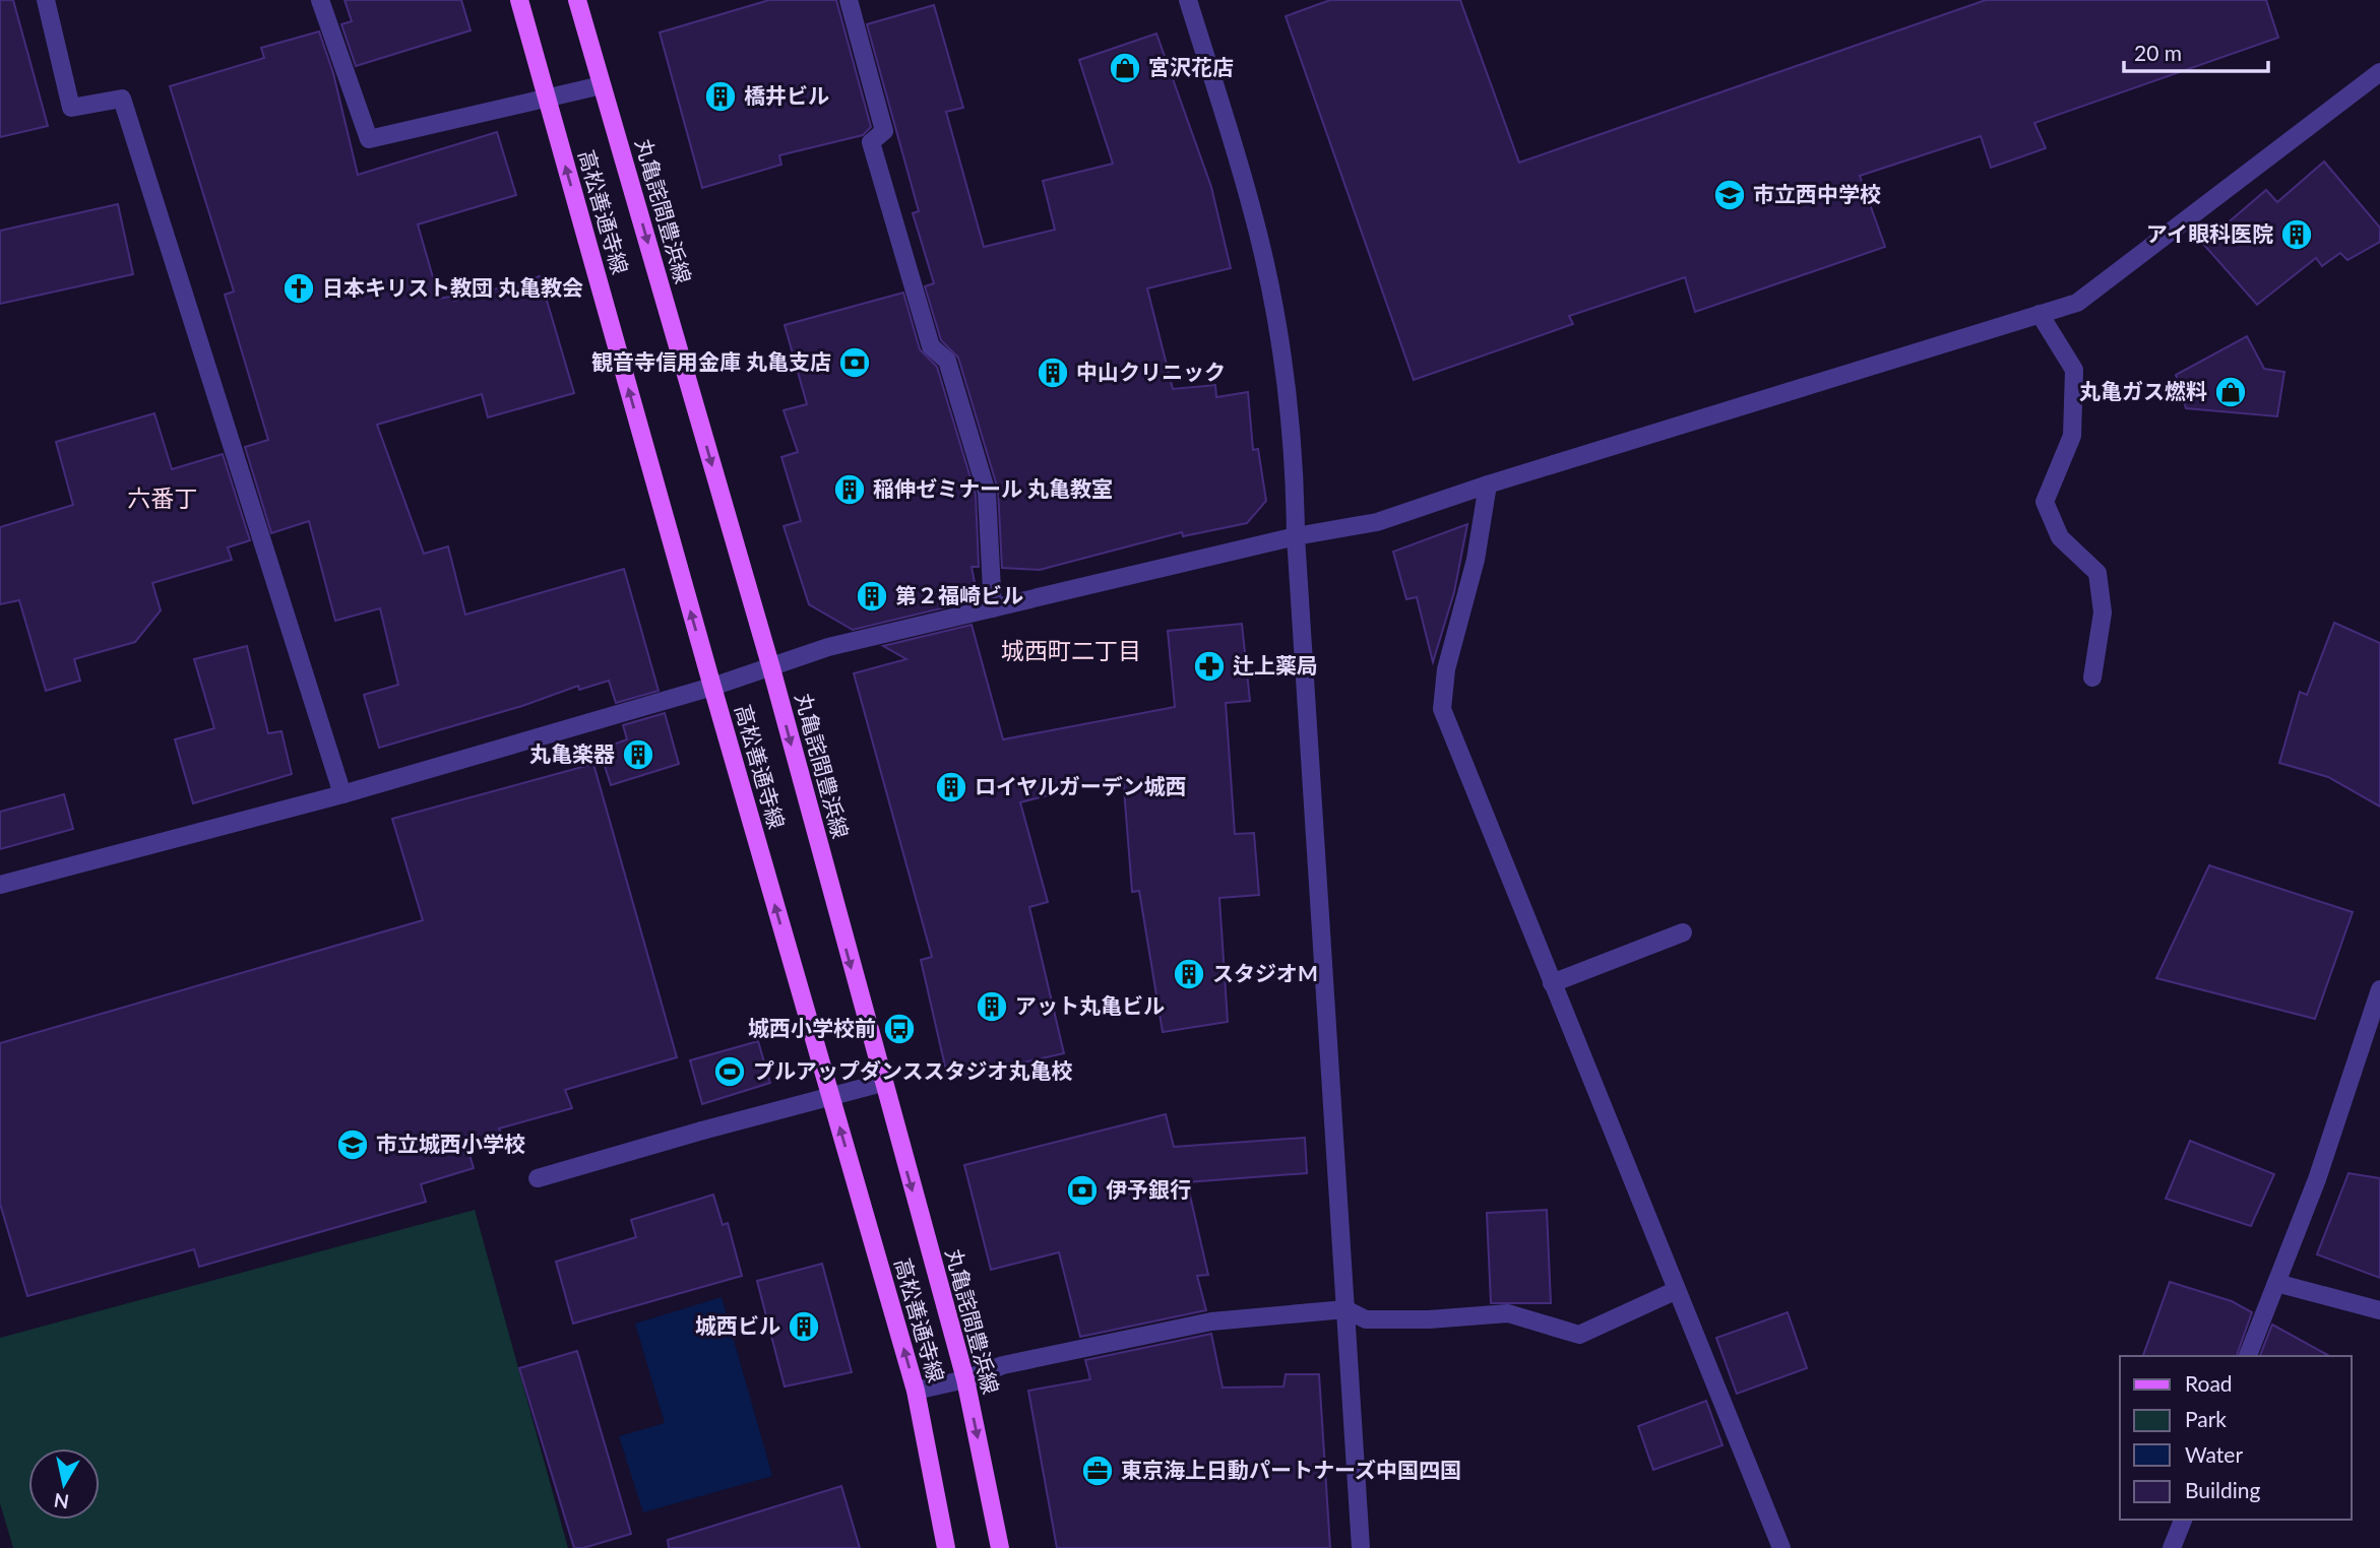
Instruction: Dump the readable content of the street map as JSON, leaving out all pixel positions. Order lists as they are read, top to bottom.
{
  "streets": {
    "main road": ["丸亀詫間豊浜線", "高松善通寺線"]
  },
  "one_way": ["丸亀詫間豊浜線", "高松善通寺線"],
  "districts": ["六番丁", "城西町二丁目"],
  "places": {
    "shop": ["宮沢花店", "丸亀ガス燃料"],
    "building": [
      "橋井ビル",
      "アイ眼科医院",
      "中山クリニック",
      "稲伸ゼミナール 丸亀教室",
      "第２福崎ビル",
      "丸亀楽器",
      "ロイヤルガーデン城西",
      "スタジオM",
      "アット丸亀ビル",
      "城西ビル"
    ],
    "school or university": ["市立西中学校", "市立城西小学校"],
    "church": ["日本キリスト教団 丸亀教会"],
    "bank": ["観音寺信用金庫 丸亀支店", "伊予銀行"],
    "pharmacy": ["辻上薬局"],
    "bus stop": ["城西小学校前"],
    "sports": ["プルアップダンススタジオ丸亀校"],
    "office": ["東京海上日動パートナーズ中国四国"]
  },
  "legend": [
    "Road",
    "Park",
    "Water",
    "Building"
  ],
  "scale_bar": "20 m",
  "north": "bottom"
}
